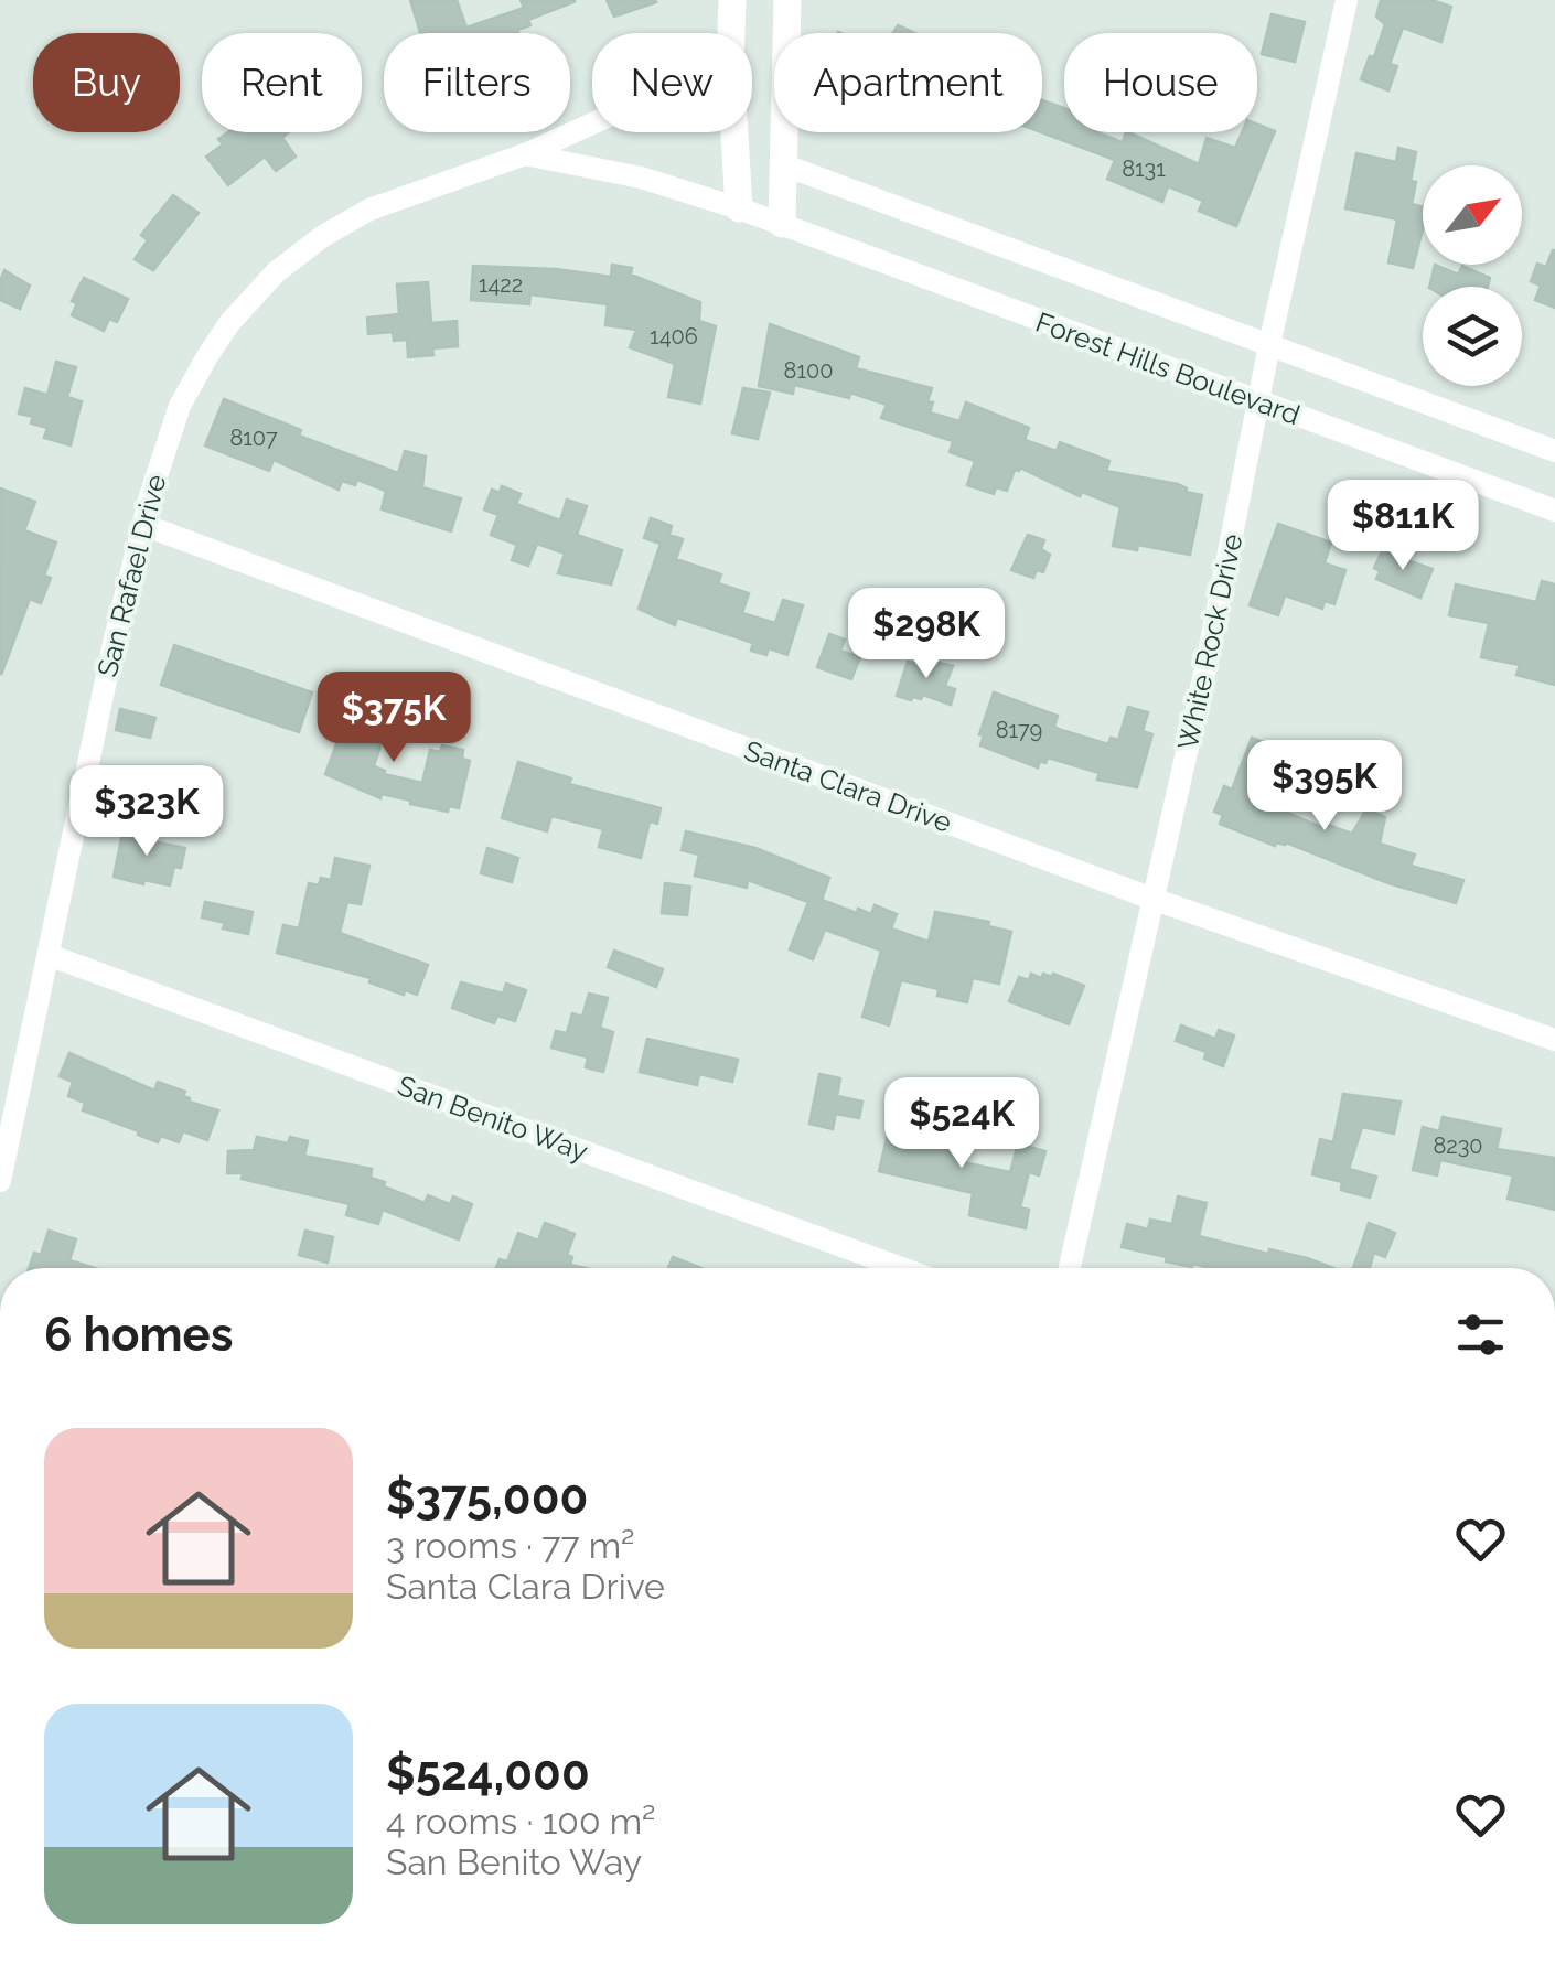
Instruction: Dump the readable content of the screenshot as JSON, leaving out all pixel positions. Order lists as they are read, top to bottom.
{
  "streets": {
    "street": [
      "Forest Hills Boulevard",
      "San Rafael Drive",
      "White Rock Drive",
      "Santa Clara Drive",
      "San Benito Way"
    ]
  },
  "crossings": [
    ["Forest Hills Boulevard", "White Rock Drive"],
    ["San Rafael Drive", "Santa Clara Drive"],
    ["San Rafael Drive", "San Benito Way"],
    ["White Rock Drive", "Santa Clara Drive"]
  ],
  "house_numbers": [
    "8131",
    "1422",
    "1406",
    "8100",
    "8107",
    "8179",
    "8230"
  ],
  "north": "top right",
  "page": {
    "chip": [
      "Buy",
      "Rent",
      "Filters",
      "New",
      "Apartment",
      "House"
    ],
    "price": [
      "$811K",
      "$298K",
      "$375K",
      "$395K",
      "$323K",
      "$524K"
    ],
    "heading": "6 homes",
    "list": [
      {
        "name": "$375,000",
        "note": "3 rooms · 77 m² · Santa Clara Drive"
      },
      {
        "name": "$524,000",
        "note": "4 rooms · 100 m² · San Benito Way"
      }
    ]
  }
}
